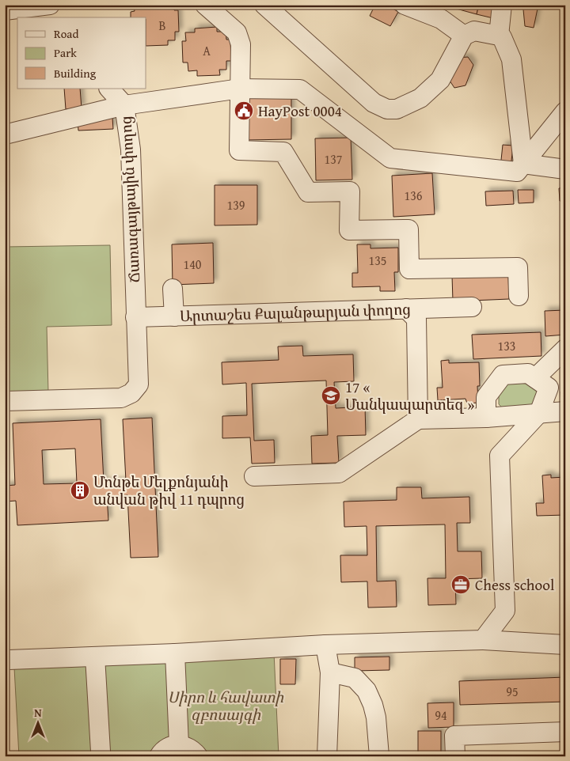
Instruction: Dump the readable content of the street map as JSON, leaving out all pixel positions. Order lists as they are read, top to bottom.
{
  "streets": {
    "street": ["Ճառագայթային փողոց", "Արտաշես Քալանթարյան փողոց"]
  },
  "crossings": [
    ["Ճառագայթային փողոց", "Արտաշես Քալանթարյան փողոց"]
  ],
  "parks": ["Սիրո և հավատի զբոսայգի"],
  "places": {
    "public building": ["HayPost 0004"],
    "school or university": ["17 « Մանկապարտեզ »"],
    "building": ["Մոնթե Մելքոնյանի անվան թիվ 11 դպրոց"],
    "office": ["Chess school"]
  },
  "house_numbers": [
    "B",
    "A",
    "137",
    "136",
    "139",
    "135",
    "140",
    "133",
    "95",
    "94"
  ],
  "legend": ["Road", "Park", "Building"],
  "north": "top"
}
